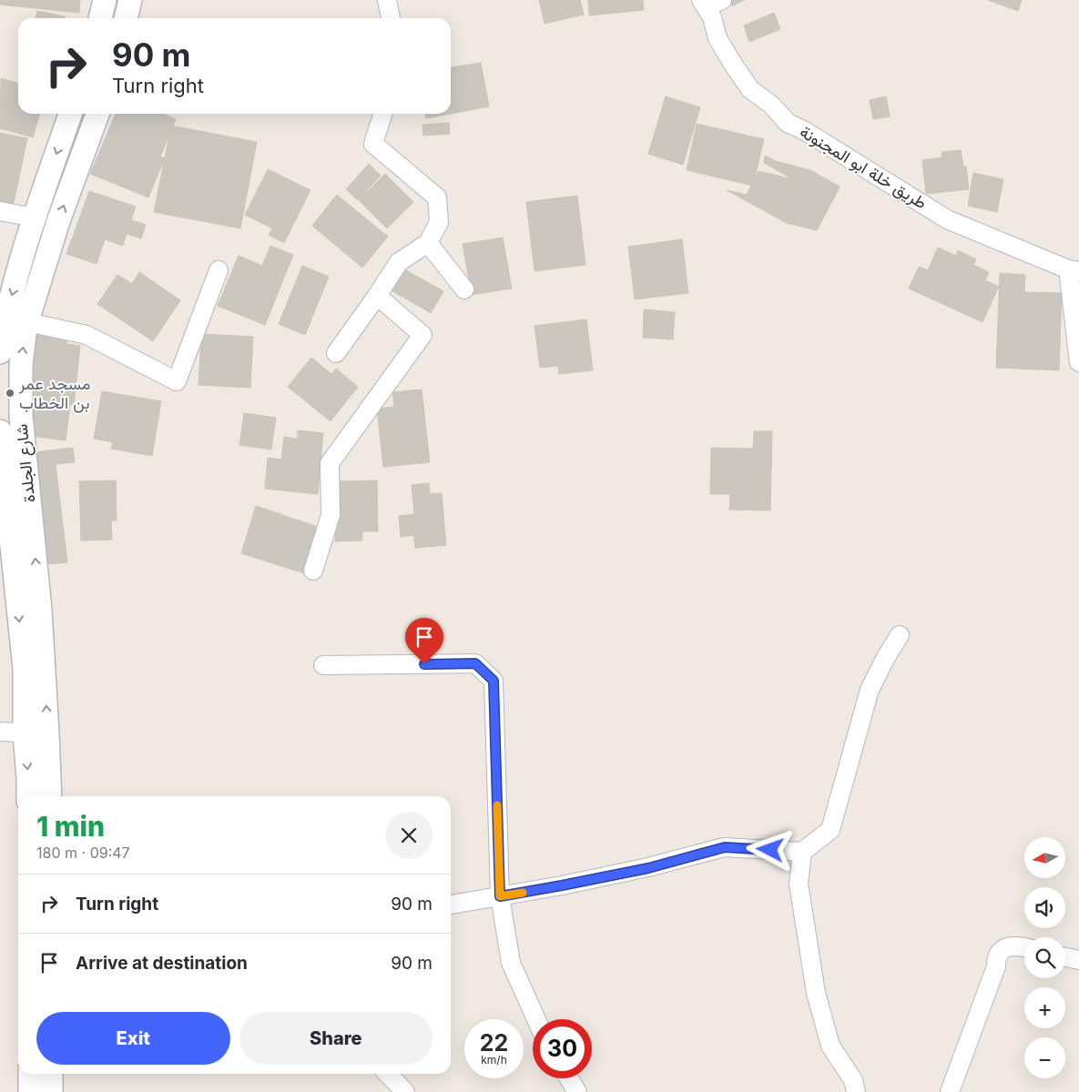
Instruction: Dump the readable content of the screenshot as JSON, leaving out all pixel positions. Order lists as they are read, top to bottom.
{
  "streets": {
    "street": ["طريق خلة ابو المجنونة", "شارع الجلدة"]
  },
  "places": ["مسجد عمر بن الخطاب"],
  "north": "left",
  "page": {
    "turn": ["90 m", "Turn right"],
    "heading": ["1 min", "180 m · 09:47"],
    "map_buttons": ["+", "−"],
    "list": [
      {
        "name": "Turn right",
        "value": "90 m"
      },
      {
        "name": "Arrive at destination",
        "value": "90 m"
      }
    ],
    "buttons": ["Exit", "Share"],
    "speed": "22 km/h",
    "limit": "30"
  }
}
